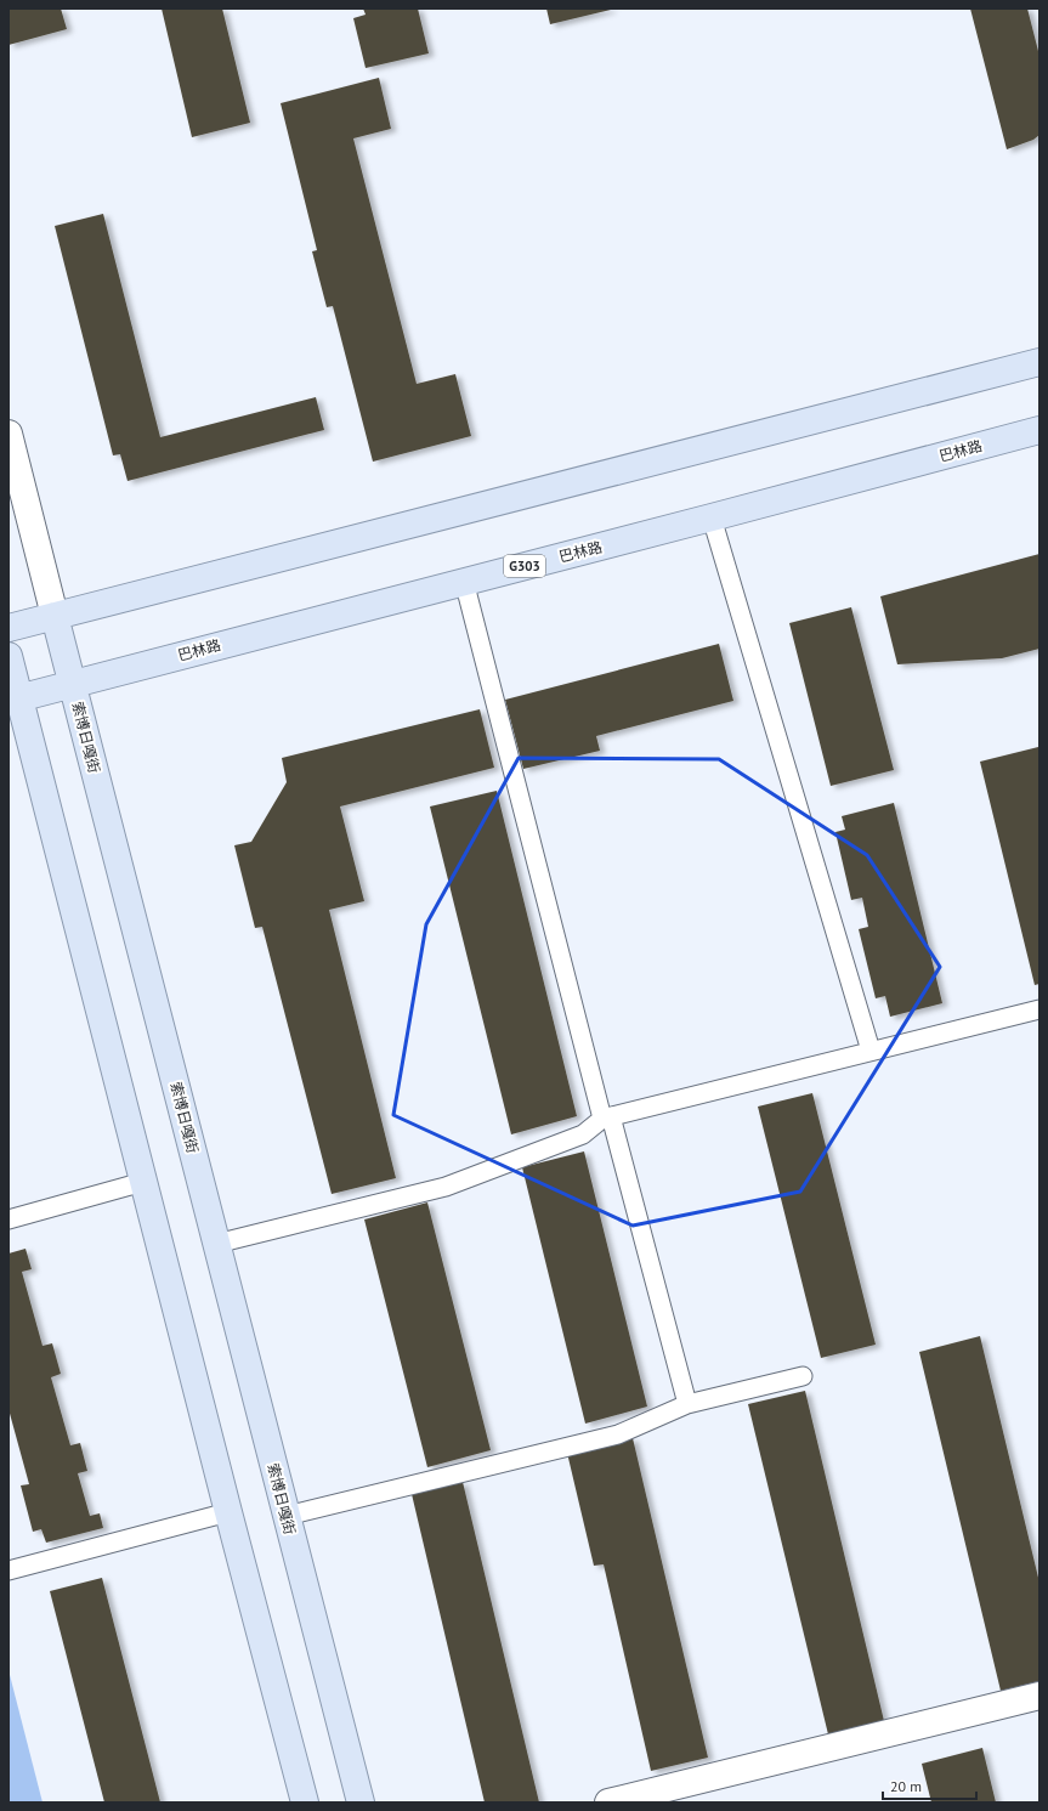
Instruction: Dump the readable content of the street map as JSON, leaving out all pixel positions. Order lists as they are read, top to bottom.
{
  "streets": {
    "main road": ["巴林路", "G303", "索博日嘎街"]
  },
  "crossings": [
    ["巴林路", "索博日嘎街"]
  ],
  "scale_bar": "20 m"
}
